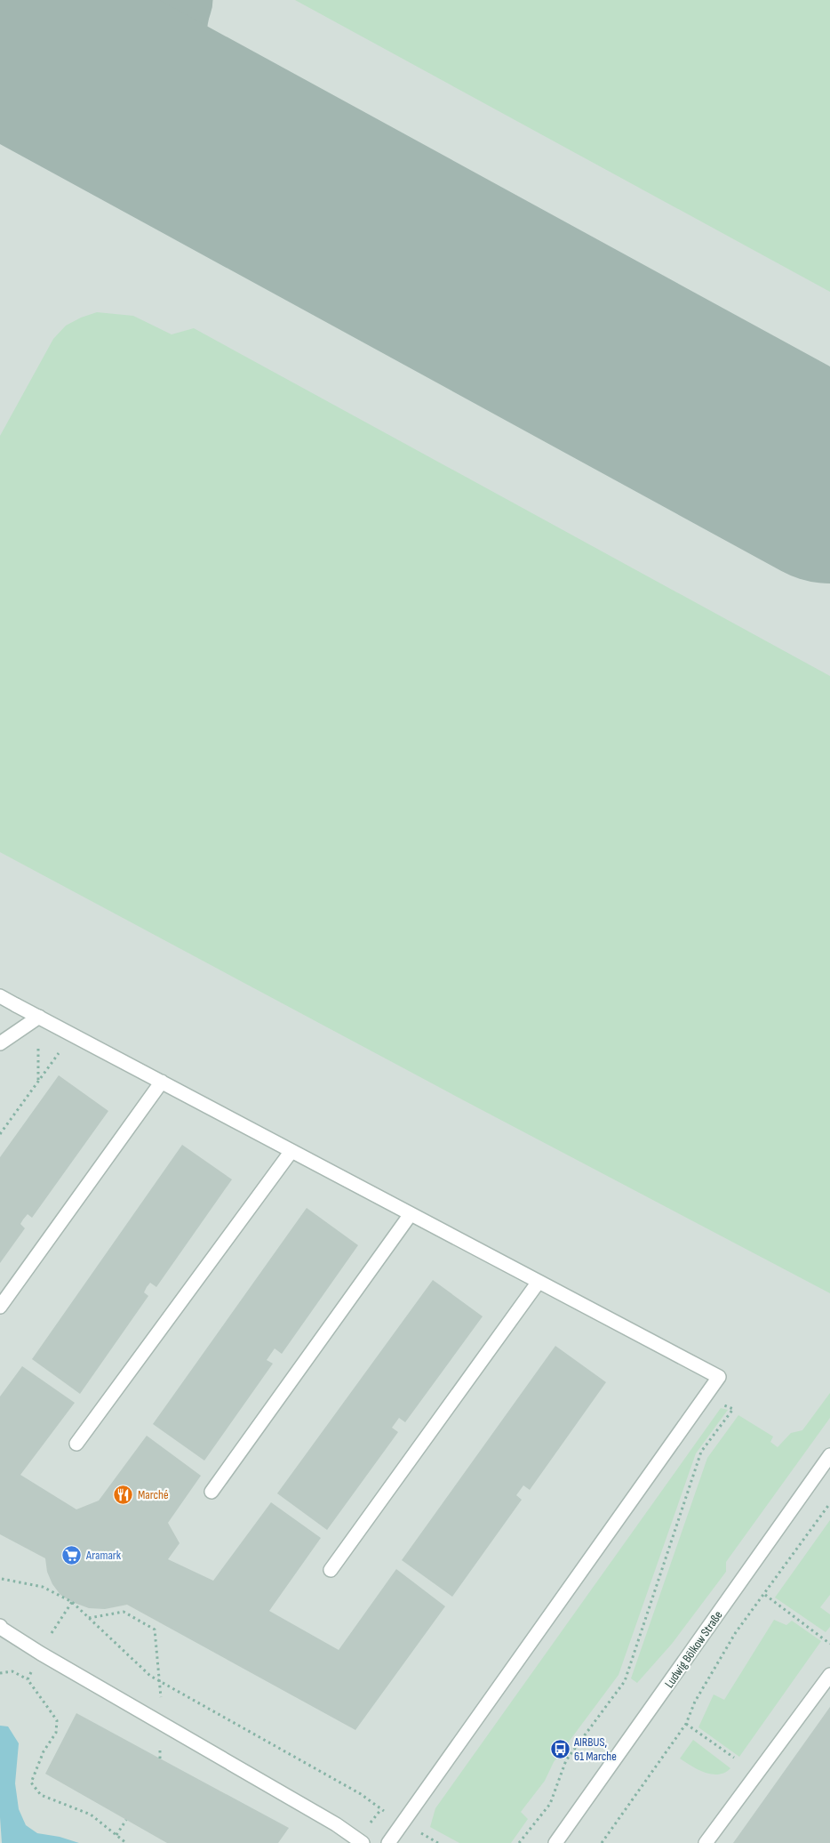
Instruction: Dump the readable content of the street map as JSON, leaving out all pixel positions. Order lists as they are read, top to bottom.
{
  "streets": {
    "street": ["Ludwig Bölkow Straße"]
  },
  "places": {
    "restaurant": ["Marché"],
    "supermarket": ["Aramark"],
    "bus stop": ["AIRBUS, 61 Marche"]
  }
}
